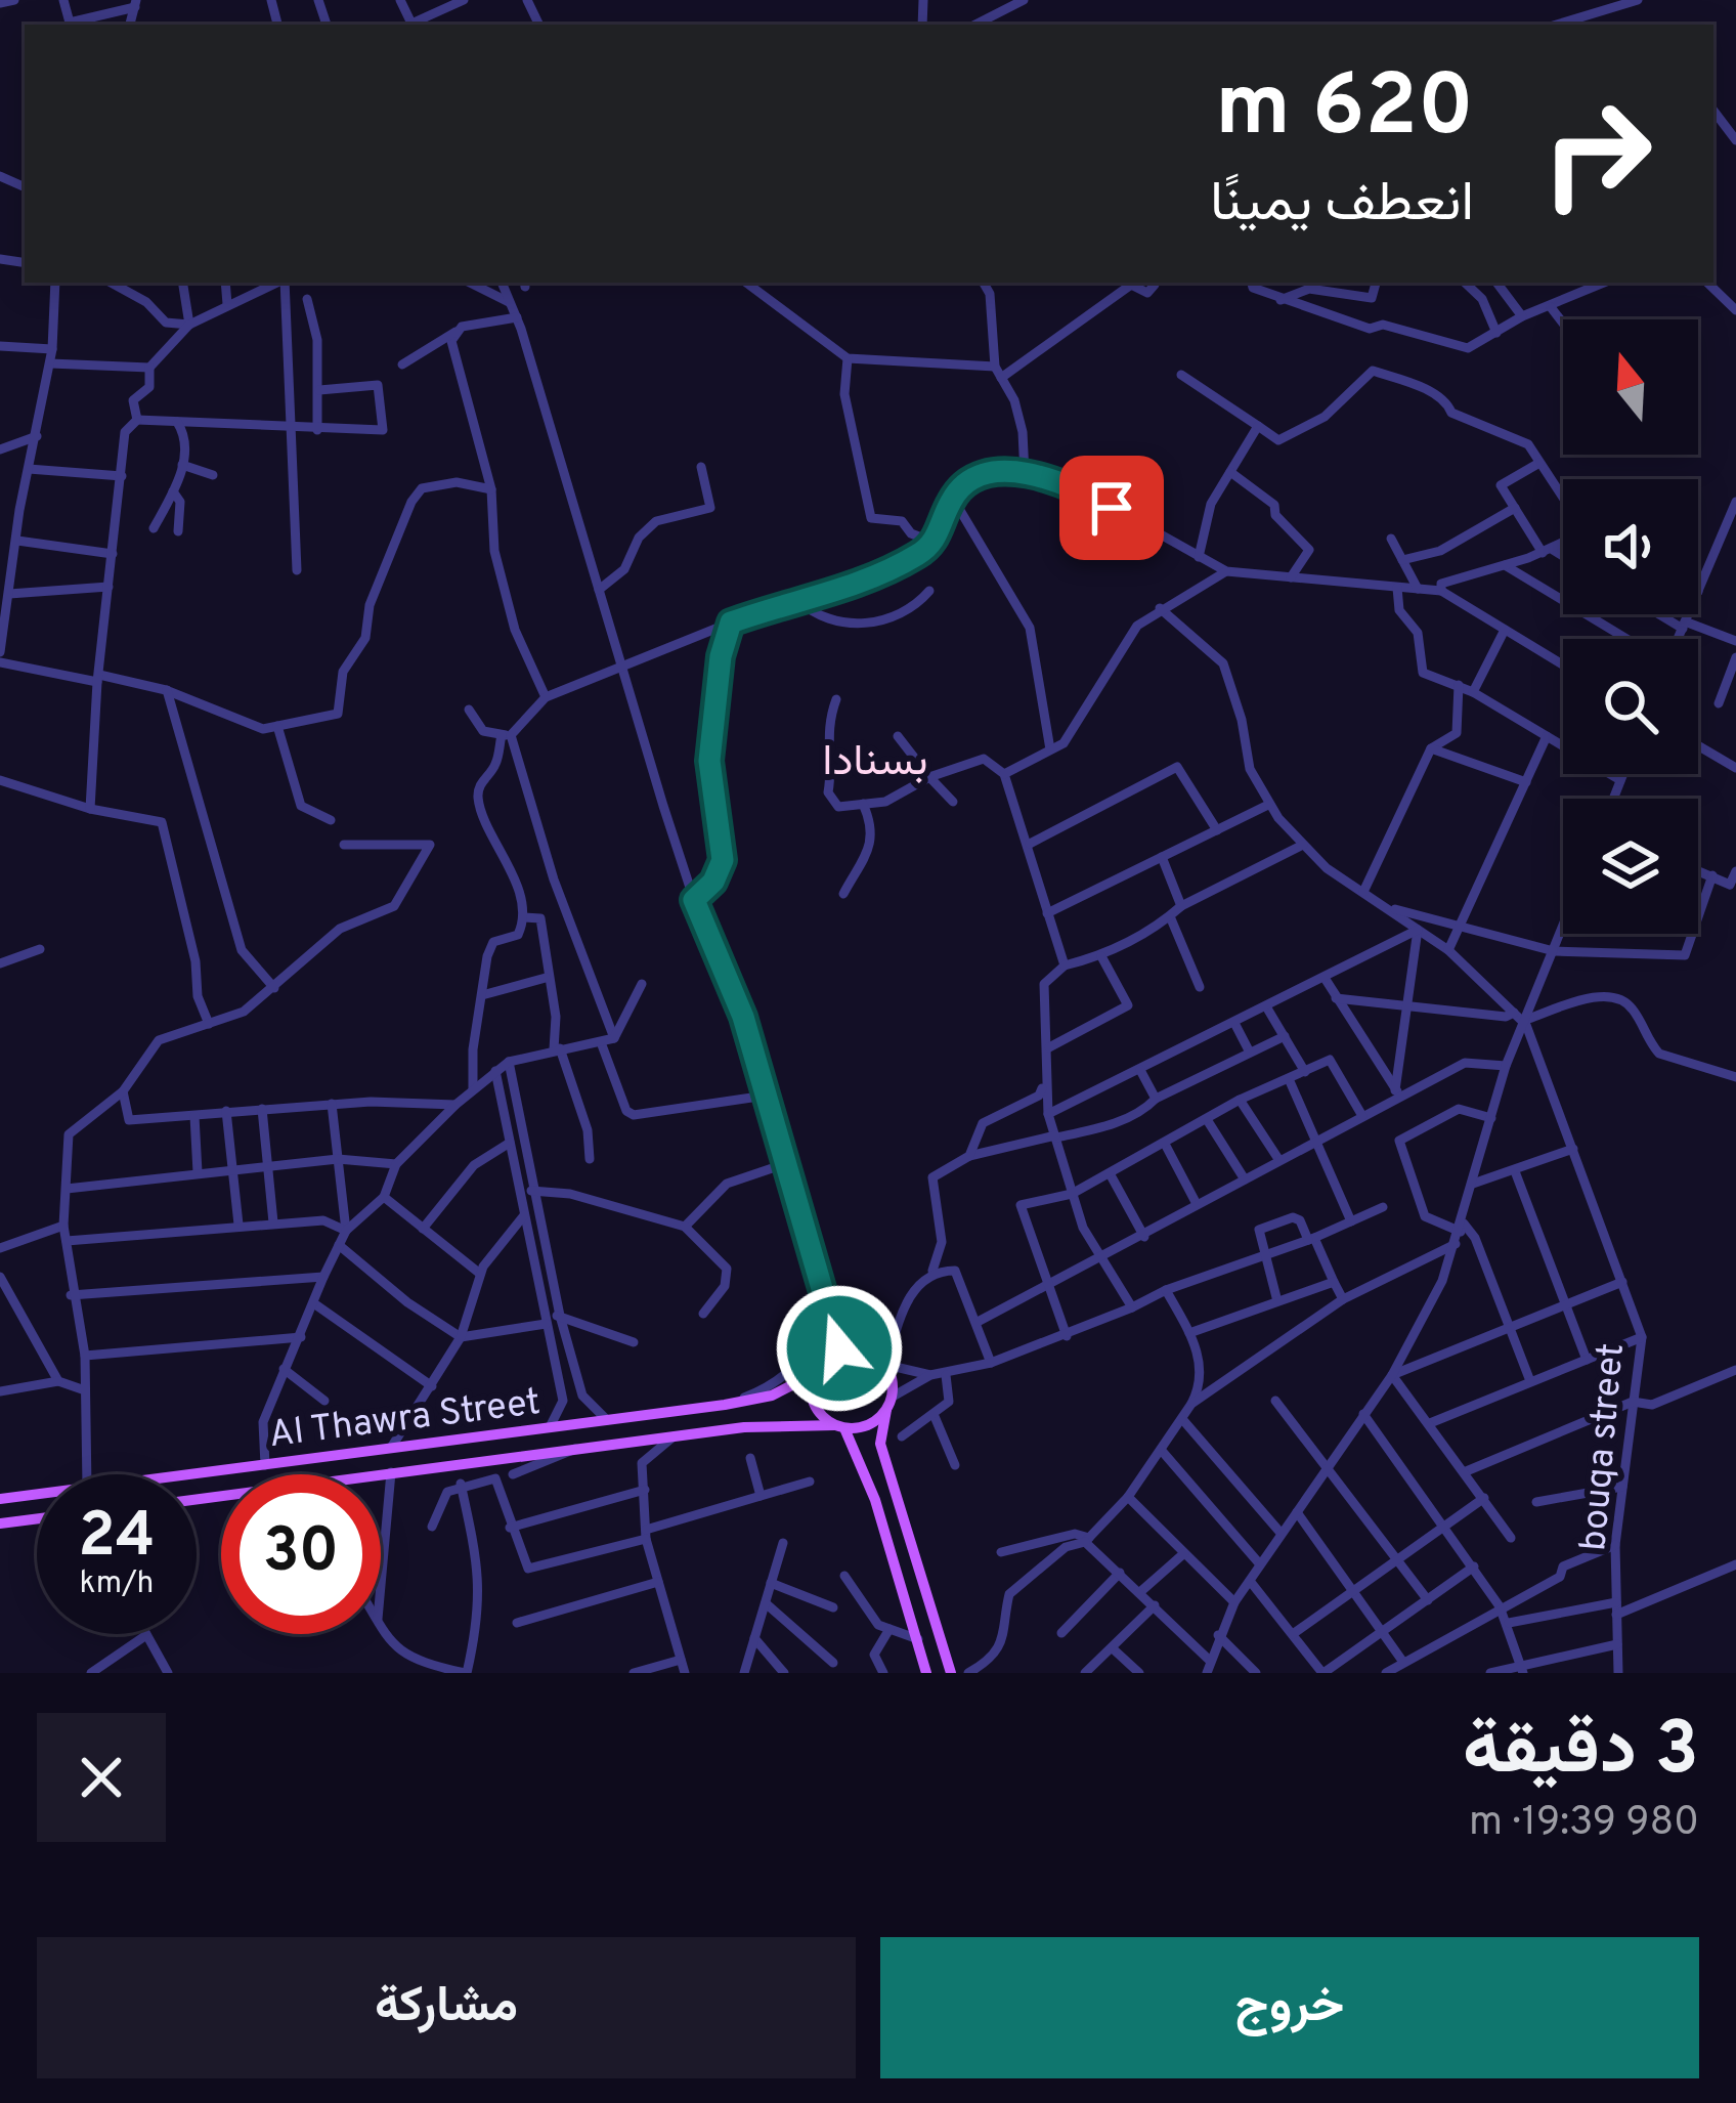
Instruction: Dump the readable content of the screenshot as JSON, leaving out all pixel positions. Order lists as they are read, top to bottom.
{
  "streets": {
    "main road": ["Al Thawra Street"],
    "street": ["bouqa street"]
  },
  "districts": ["بسنادا"],
  "north": "top",
  "page": {
    "turn": ["620 m", "انعطف يمينًا"],
    "speed": "24 km/h",
    "limit": "30",
    "heading": ["3 دقيقة", "980 m · 19:39"],
    "buttons": ["خروج", "مشاركة"]
  }
}
